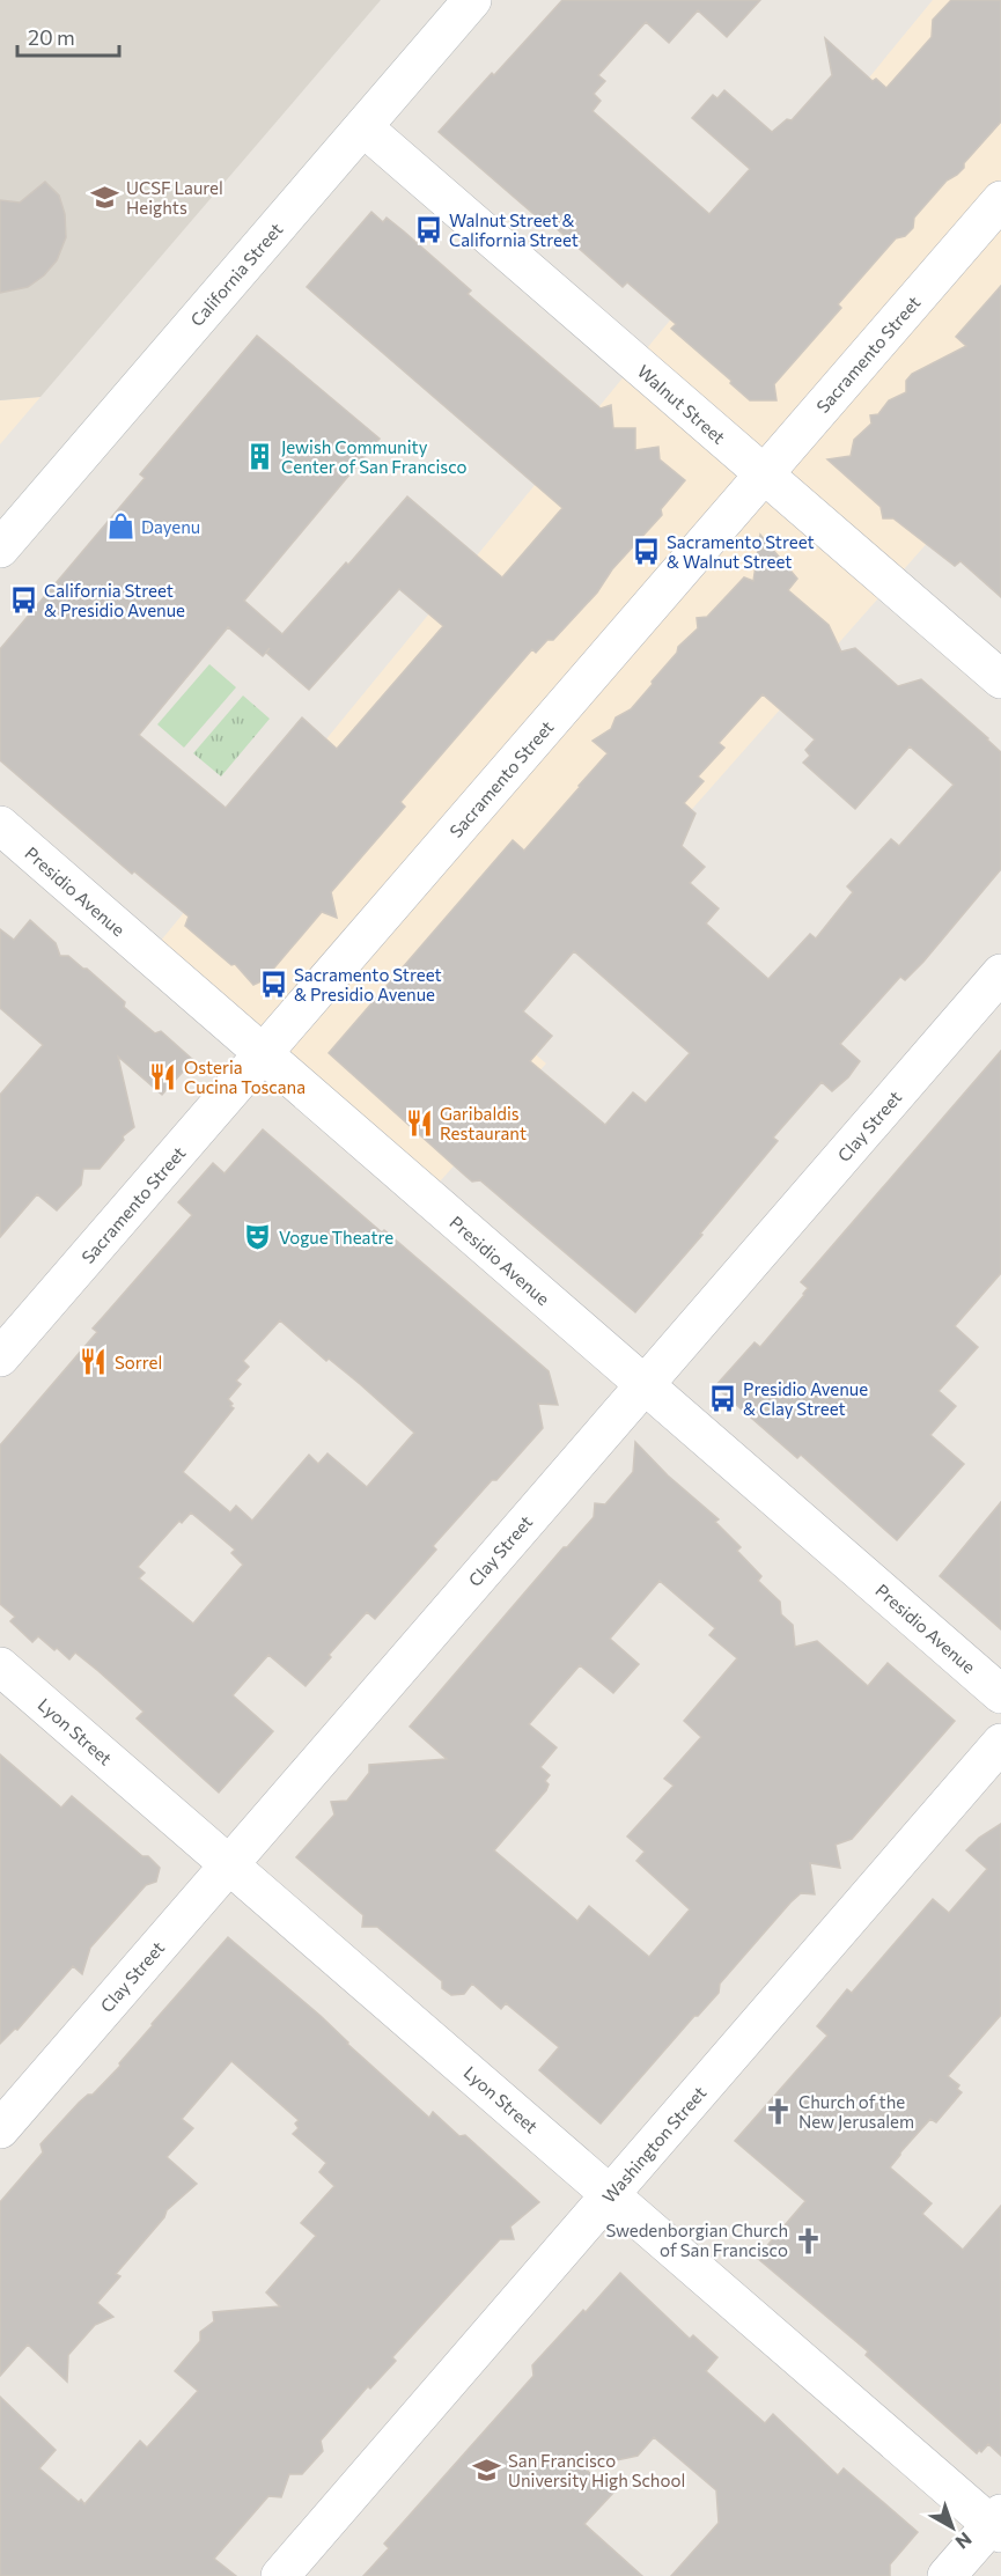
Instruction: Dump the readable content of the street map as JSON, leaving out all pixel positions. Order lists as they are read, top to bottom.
{
  "streets": {
    "street": [
      "California Street",
      "Sacramento Street",
      "Walnut Street",
      "Presidio Avenue",
      "Clay Street",
      "Lyon Street",
      "Washington Street"
    ]
  },
  "crossings": [
    ["California Street", "Walnut Street"],
    ["Sacramento Street", "Walnut Street"],
    ["Sacramento Street", "Presidio Avenue"],
    ["Presidio Avenue", "Clay Street"],
    ["Clay Street", "Lyon Street"],
    ["Lyon Street", "Washington Street"]
  ],
  "places": {
    "school or university": ["UCSF Laurel Heights", "San Francisco University High School"],
    "bus stop": [
      "Walnut Street & California Street",
      "Sacramento Street & Walnut Street",
      "California Street & Presidio Avenue",
      "Sacramento Street & Presidio Avenue",
      "Presidio Avenue & Clay Street"
    ],
    "building": ["Jewish Community Center of San Francisco"],
    "shop": ["Dayenu"],
    "restaurant": ["Osteria Cucina Toscana", "Garibaldis Restaurant", "Sorrel"],
    "theatre": ["Vogue Theatre"],
    "church": ["Church of the New Jerusalem", "Swedenborgian Church of San Francisco"]
  },
  "scale_bar": "20 m",
  "north": "bottom right"
}
